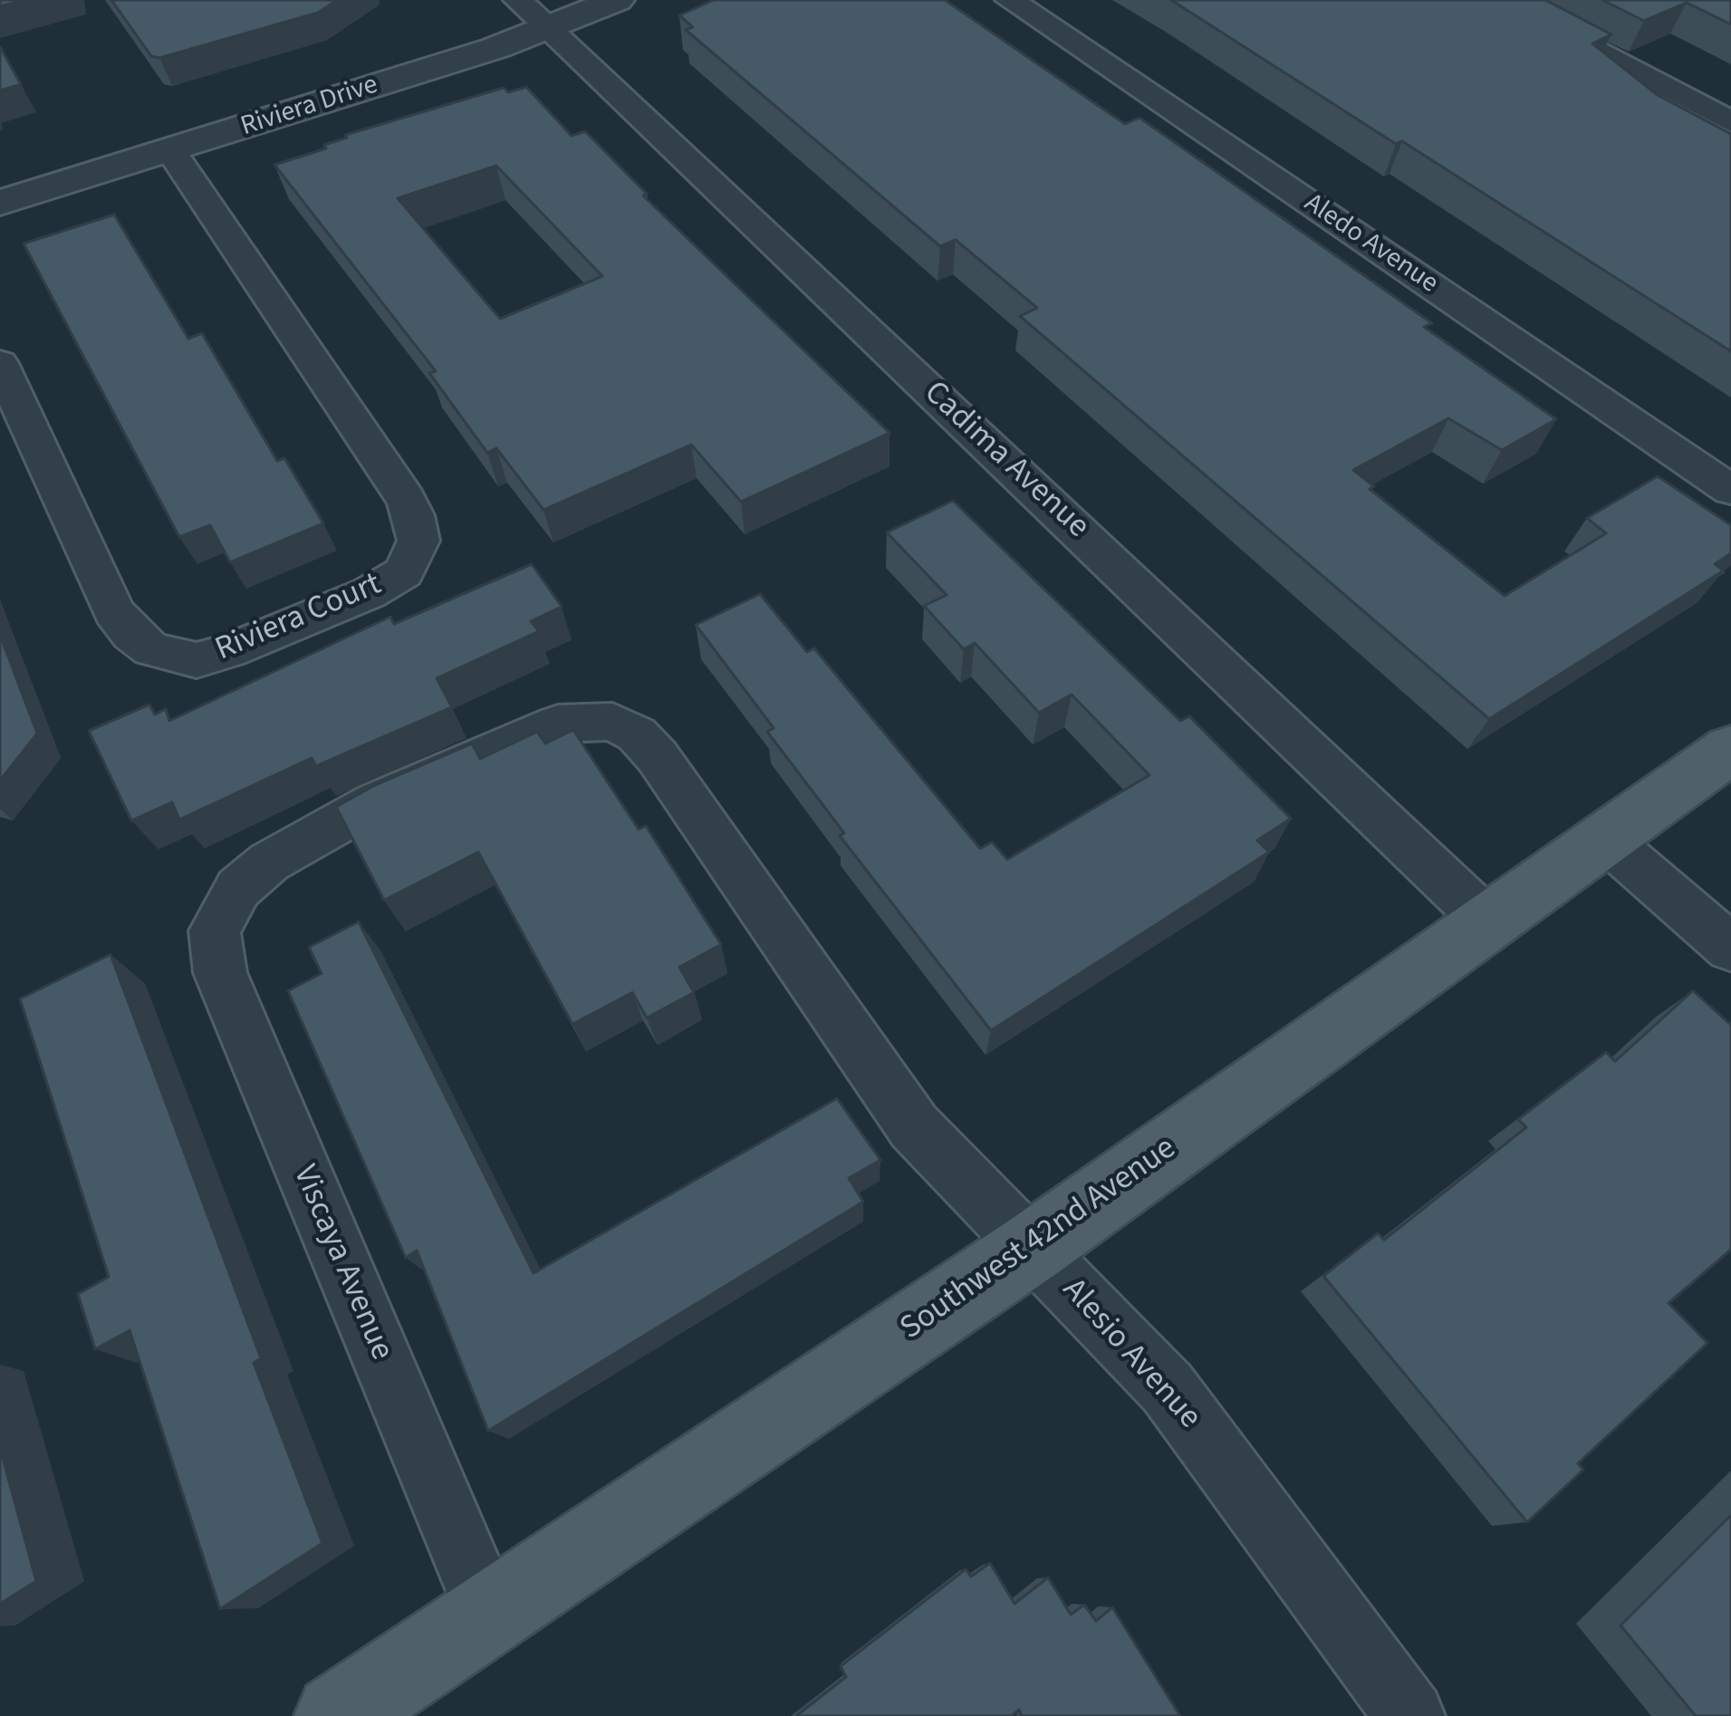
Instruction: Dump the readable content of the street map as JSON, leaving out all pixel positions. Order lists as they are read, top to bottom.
{
  "streets": {
    "main road": ["Southwest 42nd Avenue"],
    "street": [
      "Riviera Drive",
      "Aledo Avenue",
      "Cadima Avenue",
      "Riviera Court",
      "Viscaya Avenue",
      "Alesio Avenue"
    ]
  },
  "crossings": [
    ["Riviera Drive", "Cadima Avenue"],
    ["Riviera Drive", "Riviera Court"],
    ["Cadima Avenue", "Southwest 42nd Avenue"],
    ["Southwest 42nd Avenue", "Viscaya Avenue"],
    ["Southwest 42nd Avenue", "Alesio Avenue"],
    ["Viscaya Avenue", "Alesio Avenue"]
  ]
}
